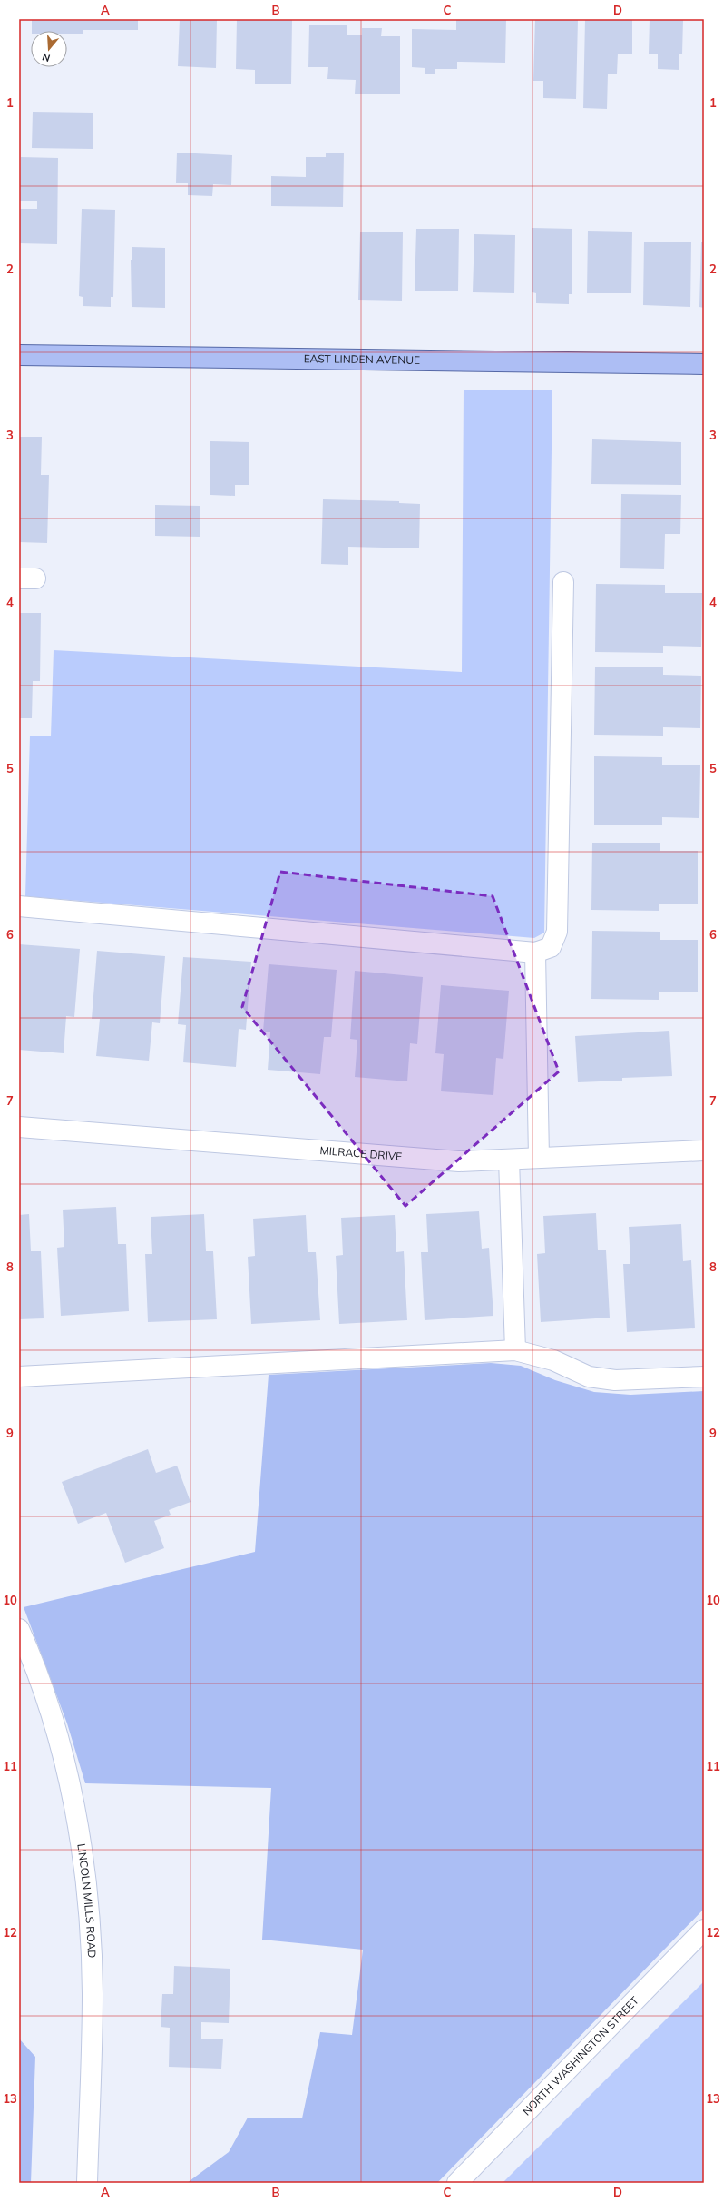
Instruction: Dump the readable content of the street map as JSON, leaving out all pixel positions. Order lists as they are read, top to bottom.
{
  "streets": {
    "main road": ["EAST LINDEN AVENUE"],
    "street": ["MILRACE DRIVE", "LINCOLN MILLS ROAD", "NORTH WASHINGTON STREET"]
  },
  "north": "bottom",
  "grid": {
    "columns": [
      "A",
      "B",
      "C",
      "D"
    ],
    "rows": [
      "1",
      "2",
      "3",
      "4",
      "5",
      "6",
      "7",
      "8",
      "9",
      "10",
      "11",
      "12",
      "13"
    ]
  }
}
